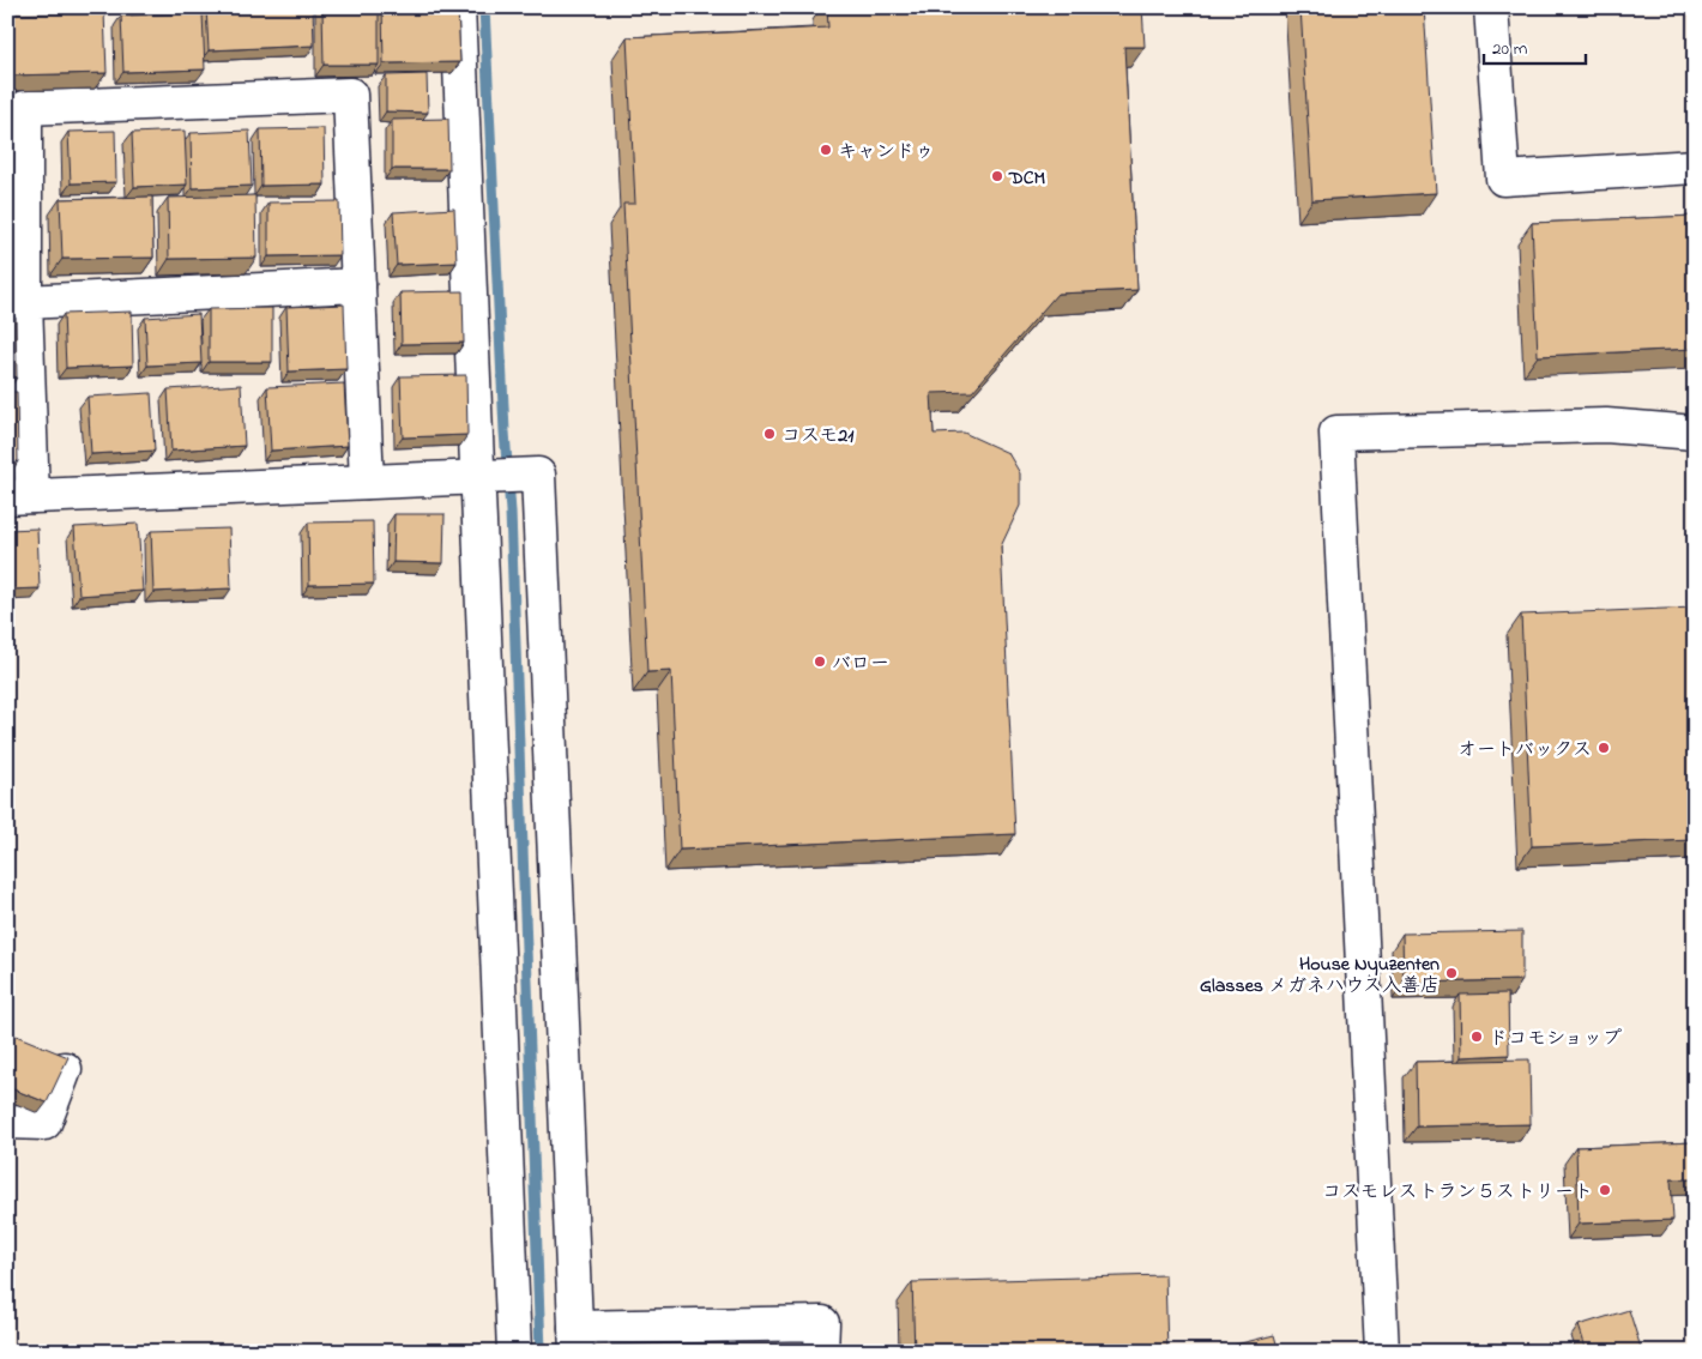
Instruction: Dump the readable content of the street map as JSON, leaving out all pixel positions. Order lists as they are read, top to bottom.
{
  "places": [
    "キャンドゥ",
    "DCM",
    "コスモ21",
    "バロー",
    "オートバックス",
    "House Nyuzenten Glasses メガネハウス入善店",
    "ドコモショップ",
    "コスモレストラン５ストリート"
  ],
  "scale_bar": "20 m"
}
